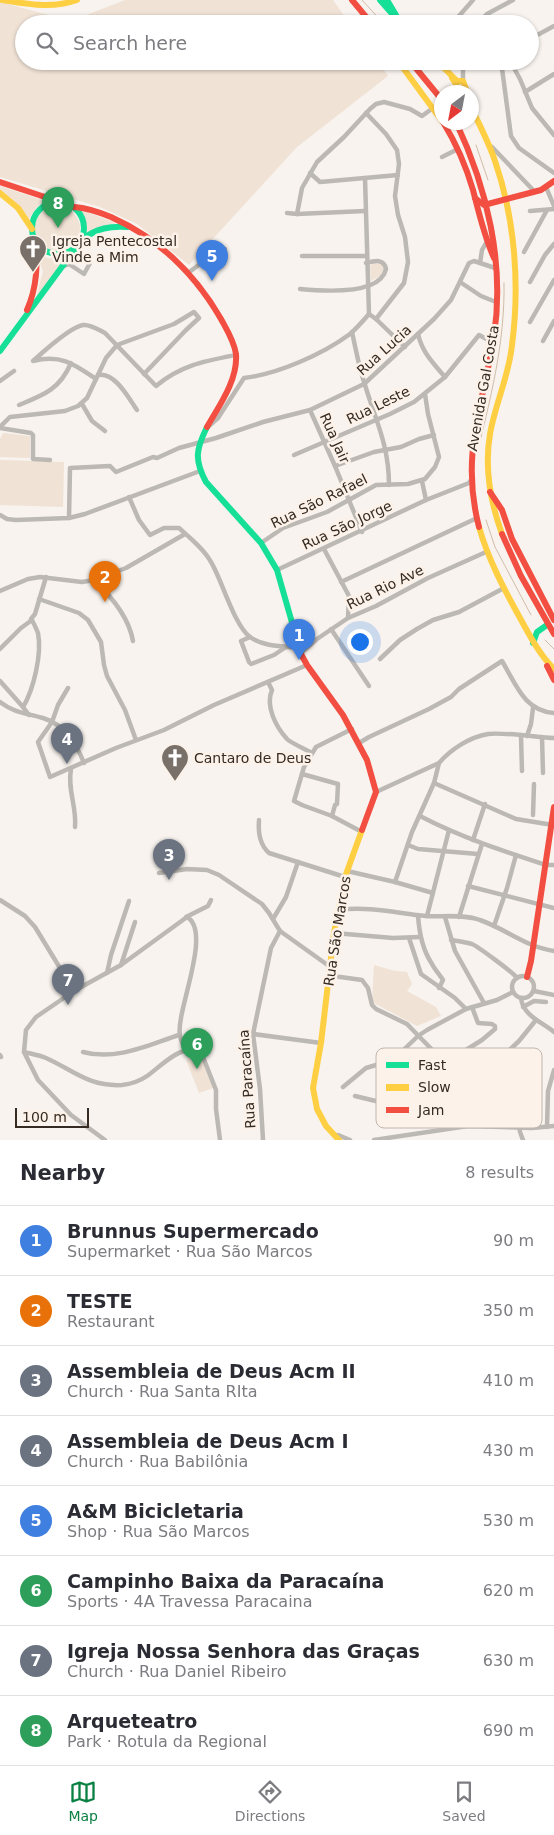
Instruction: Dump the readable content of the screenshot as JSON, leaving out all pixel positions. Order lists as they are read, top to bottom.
{
  "streets": {
    "main road": ["Avenida Gal Costa", "Rua São Marcos"],
    "street": [
      "Rua Lucia",
      "Rua Leste",
      "Rua Jair",
      "Rua São Rafael",
      "Rua São Jorge",
      "Rua Rio Ave",
      "Rua Paracaína"
    ]
  },
  "crossings": [
    ["Rua Lucia", "Rua Jair"],
    ["Avenida Gal Costa", "Rua Leste"],
    ["Avenida Gal Costa", "Rua São Jorge"],
    ["Avenida Gal Costa", "Rua Rio Ave"],
    ["Rua Leste", "Rua Jair"],
    ["Rua Jair", "Rua São Rafael"],
    ["Rua Jair", "Rua São Jorge"]
  ],
  "places": {
    "church": ["Igreja Pentecostal Vinde a Mim", "Cantaro de Deus"]
  },
  "legend": ["Fast", "Slow", "Jam"],
  "scale_bar": "100 m",
  "north": "bottom left",
  "page": {
    "search": "Search here",
    "pins": [
      "8",
      "5",
      "2",
      "1",
      "4",
      "3",
      "7",
      "6"
    ],
    "scale": "100 m",
    "heading": ["Nearby", "8 results"],
    "list": [
      {
        "mark": "1",
        "name": "Brunnus Supermercado",
        "note": "Supermarket · Rua São Marcos",
        "value": "90 m"
      },
      {
        "mark": "2",
        "name": "TESTE",
        "note": "Restaurant",
        "value": "350 m"
      },
      {
        "mark": "3",
        "name": "Assembleia de Deus Acm II",
        "note": "Church · Rua Santa RIta",
        "value": "410 m"
      },
      {
        "mark": "4",
        "name": "Assembleia de Deus Acm I",
        "note": "Church · Rua Babilônia",
        "value": "430 m"
      },
      {
        "mark": "5",
        "name": "A&M Bicicletaria",
        "note": "Shop · Rua São Marcos",
        "value": "530 m"
      },
      {
        "mark": "6",
        "name": "Campinho Baixa da Paracaína",
        "note": "Sports · 4A Travessa Paracaina",
        "value": "620 m"
      },
      {
        "mark": "7",
        "name": "Igreja Nossa Senhora das Graças",
        "note": "Church · Rua Daniel Ribeiro",
        "value": "630 m"
      },
      {
        "mark": "8",
        "name": "Arqueteatro",
        "note": "Park · Rotula da Regional",
        "value": "690 m"
      }
    ],
    "nav": ["Map", "Directions", "Saved"]
  }
}
